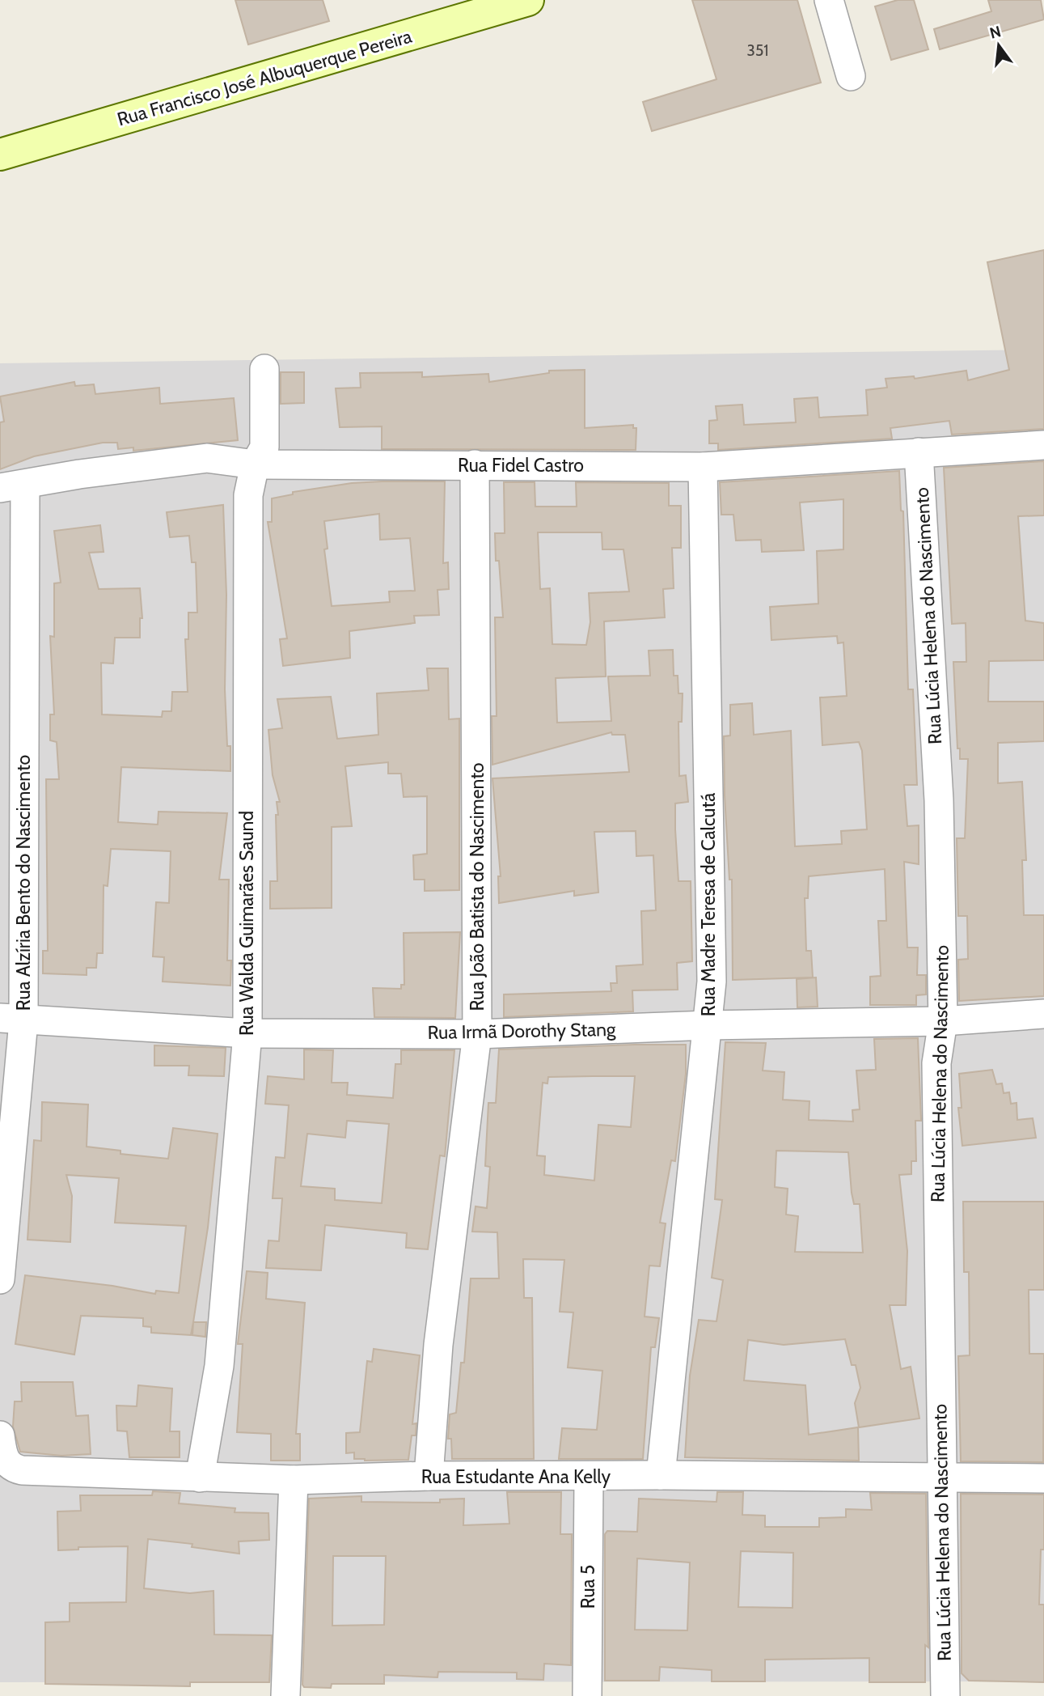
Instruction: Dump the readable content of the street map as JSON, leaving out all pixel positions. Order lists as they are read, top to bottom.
{
  "streets": {
    "main road": ["Rua Francisco José Albuquerque Pereira"],
    "street": [
      "Rua Fidel Castro",
      "Rua Lúcia Helena do Nascimento",
      "Rua Alzíria Bento do Nascimento",
      "Rua João Batista do Nascimento",
      "Rua Madre Teresa de Calcutá",
      "Rua Walda Guimarães Saund",
      "Rua Irmã Dorothy Stang",
      "Rua Estudante Ana Kelly",
      "Rua 5"
    ]
  },
  "crossings": [
    ["Rua Fidel Castro", "Rua Lúcia Helena do Nascimento"],
    ["Rua Fidel Castro", "Rua Alzíria Bento do Nascimento"],
    ["Rua Fidel Castro", "Rua João Batista do Nascimento"],
    ["Rua Fidel Castro", "Rua Madre Teresa de Calcutá"],
    ["Rua Fidel Castro", "Rua Walda Guimarães Saund"],
    ["Rua Lúcia Helena do Nascimento", "Rua Irmã Dorothy Stang"],
    ["Rua Lúcia Helena do Nascimento", "Rua Estudante Ana Kelly"],
    ["Rua Alzíria Bento do Nascimento", "Rua Irmã Dorothy Stang"],
    ["Rua João Batista do Nascimento", "Rua Irmã Dorothy Stang"],
    ["Rua João Batista do Nascimento", "Rua Estudante Ana Kelly"],
    ["Rua Madre Teresa de Calcutá", "Rua Irmã Dorothy Stang"],
    ["Rua Madre Teresa de Calcutá", "Rua Estudante Ana Kelly"],
    ["Rua Walda Guimarães Saund", "Rua Irmã Dorothy Stang"],
    ["Rua Walda Guimarães Saund", "Rua Estudante Ana Kelly"],
    ["Rua Estudante Ana Kelly", "Rua 5"]
  ],
  "house_numbers": ["351"],
  "north": "top"
}
